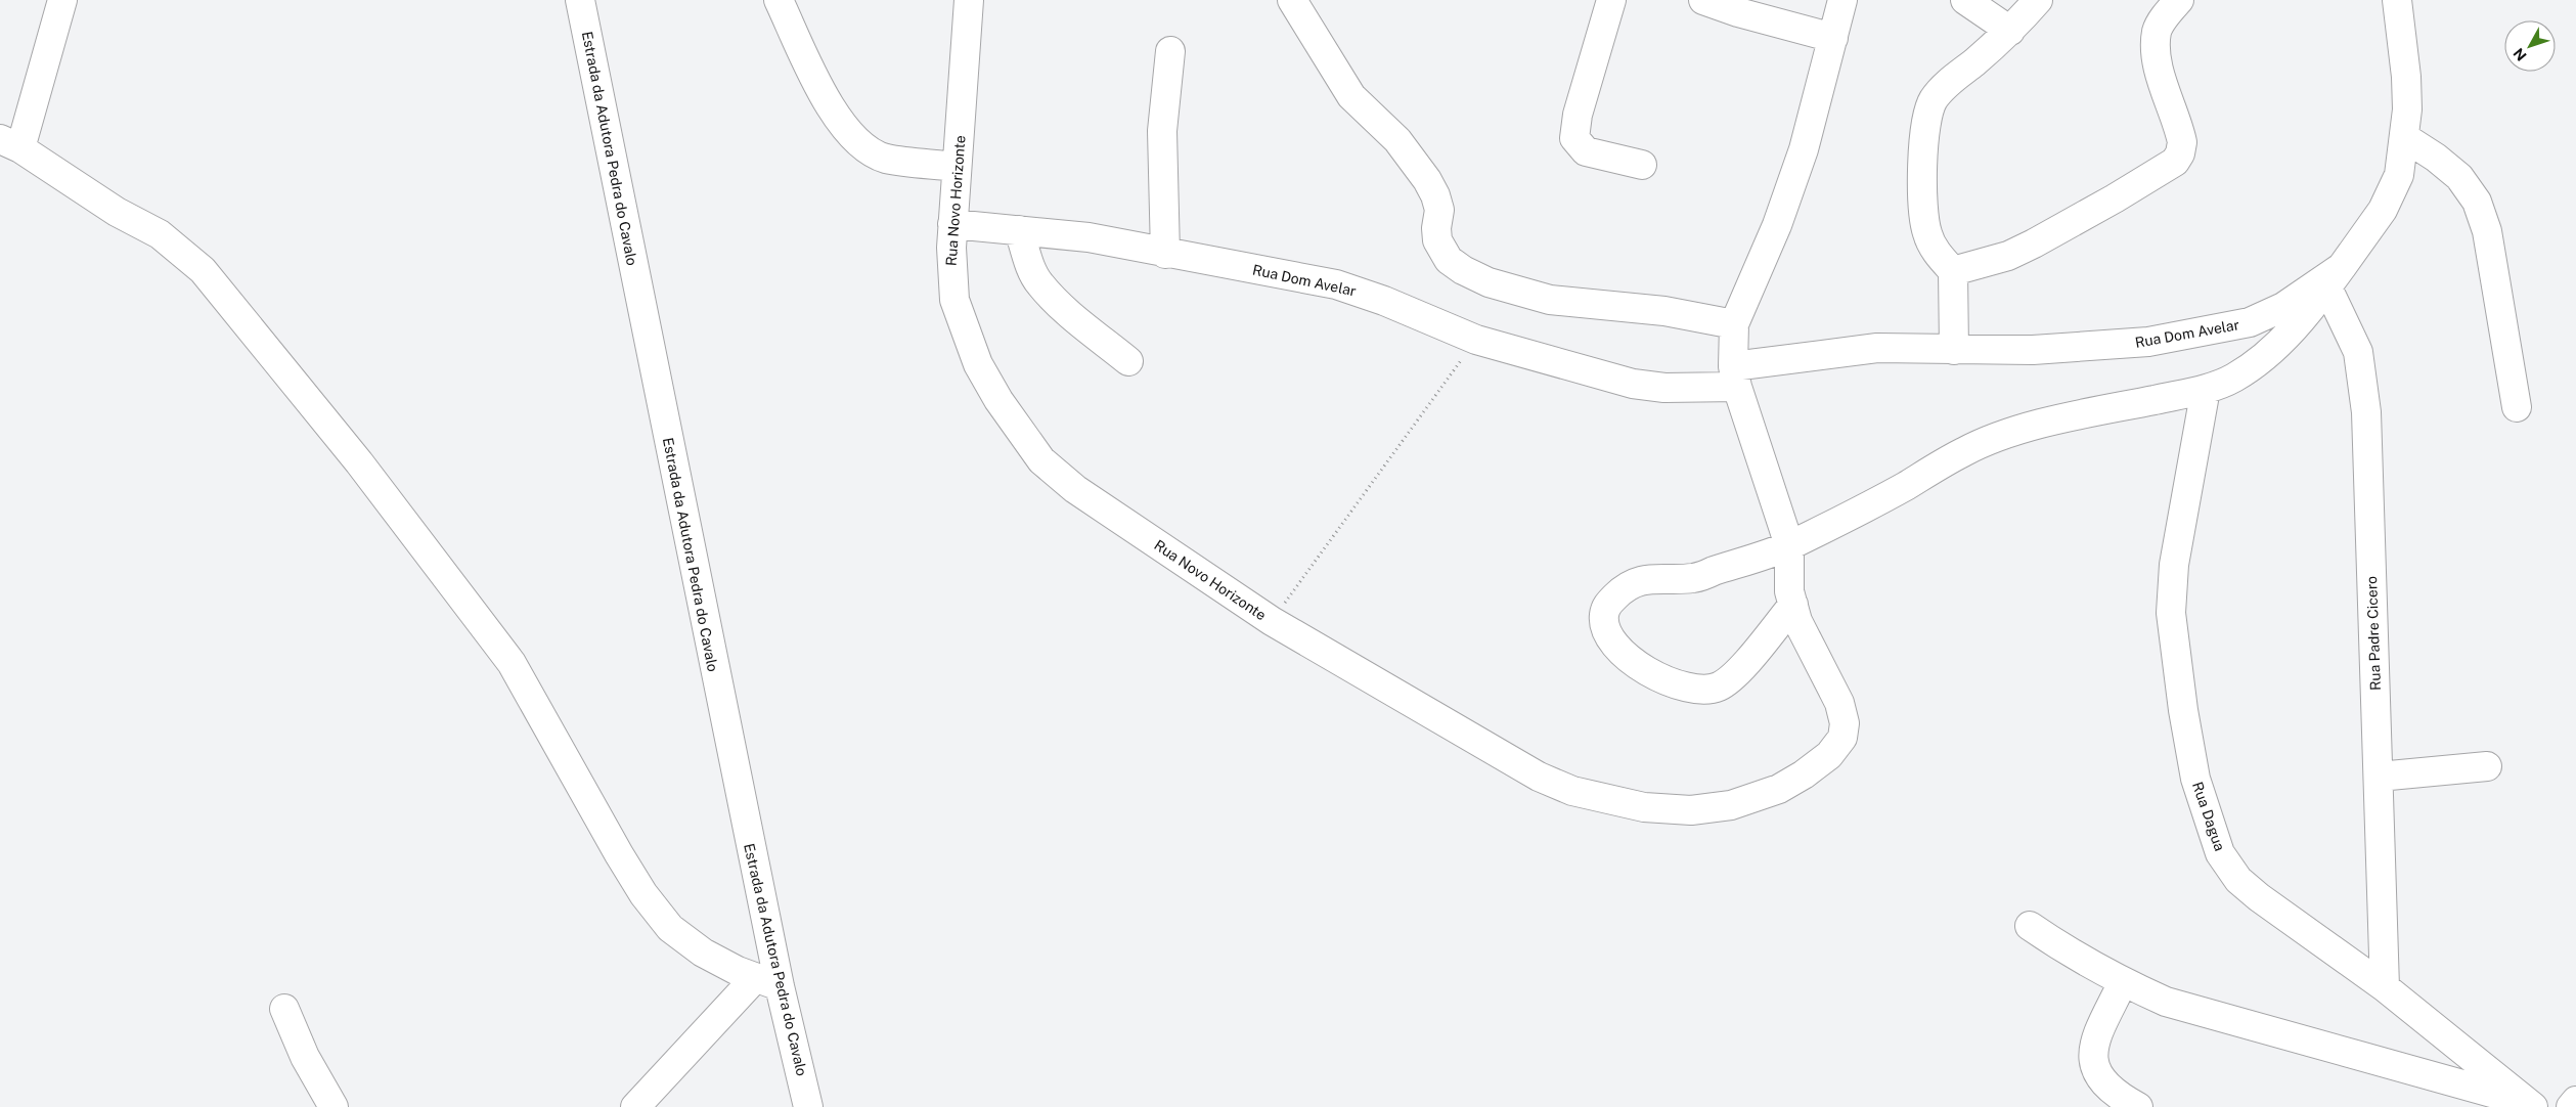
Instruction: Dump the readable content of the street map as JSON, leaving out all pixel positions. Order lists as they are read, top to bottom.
{
  "streets": {
    "street": [
      "Estrada da Adutora Pedra do Cavalo",
      "Rua Novo Horizonte",
      "Rua Dom Avelar",
      "Rua Padre Cicero",
      "Rua Dagua"
    ]
  },
  "crossings": [
    ["Rua Novo Horizonte", "Rua Dom Avelar"],
    ["Rua Dom Avelar", "Rua Padre Cicero"],
    ["Rua Padre Cicero", "Rua Dagua"]
  ],
  "north": "bottom left"
}
